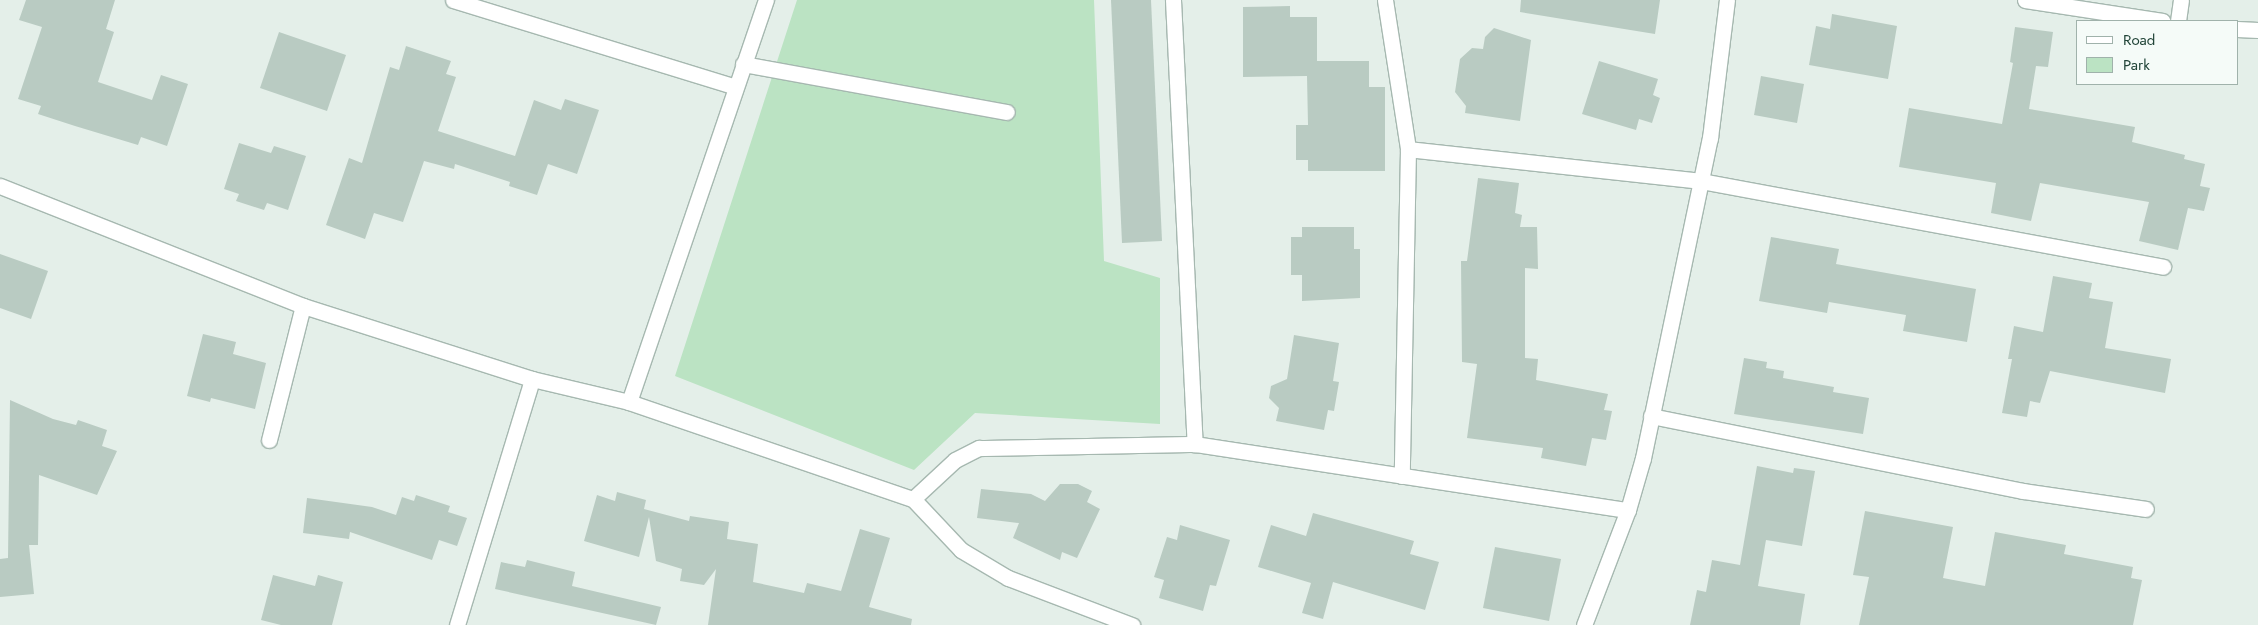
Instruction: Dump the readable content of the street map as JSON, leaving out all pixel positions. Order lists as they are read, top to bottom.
{
  "legend": ["Road", "Park"]
}
